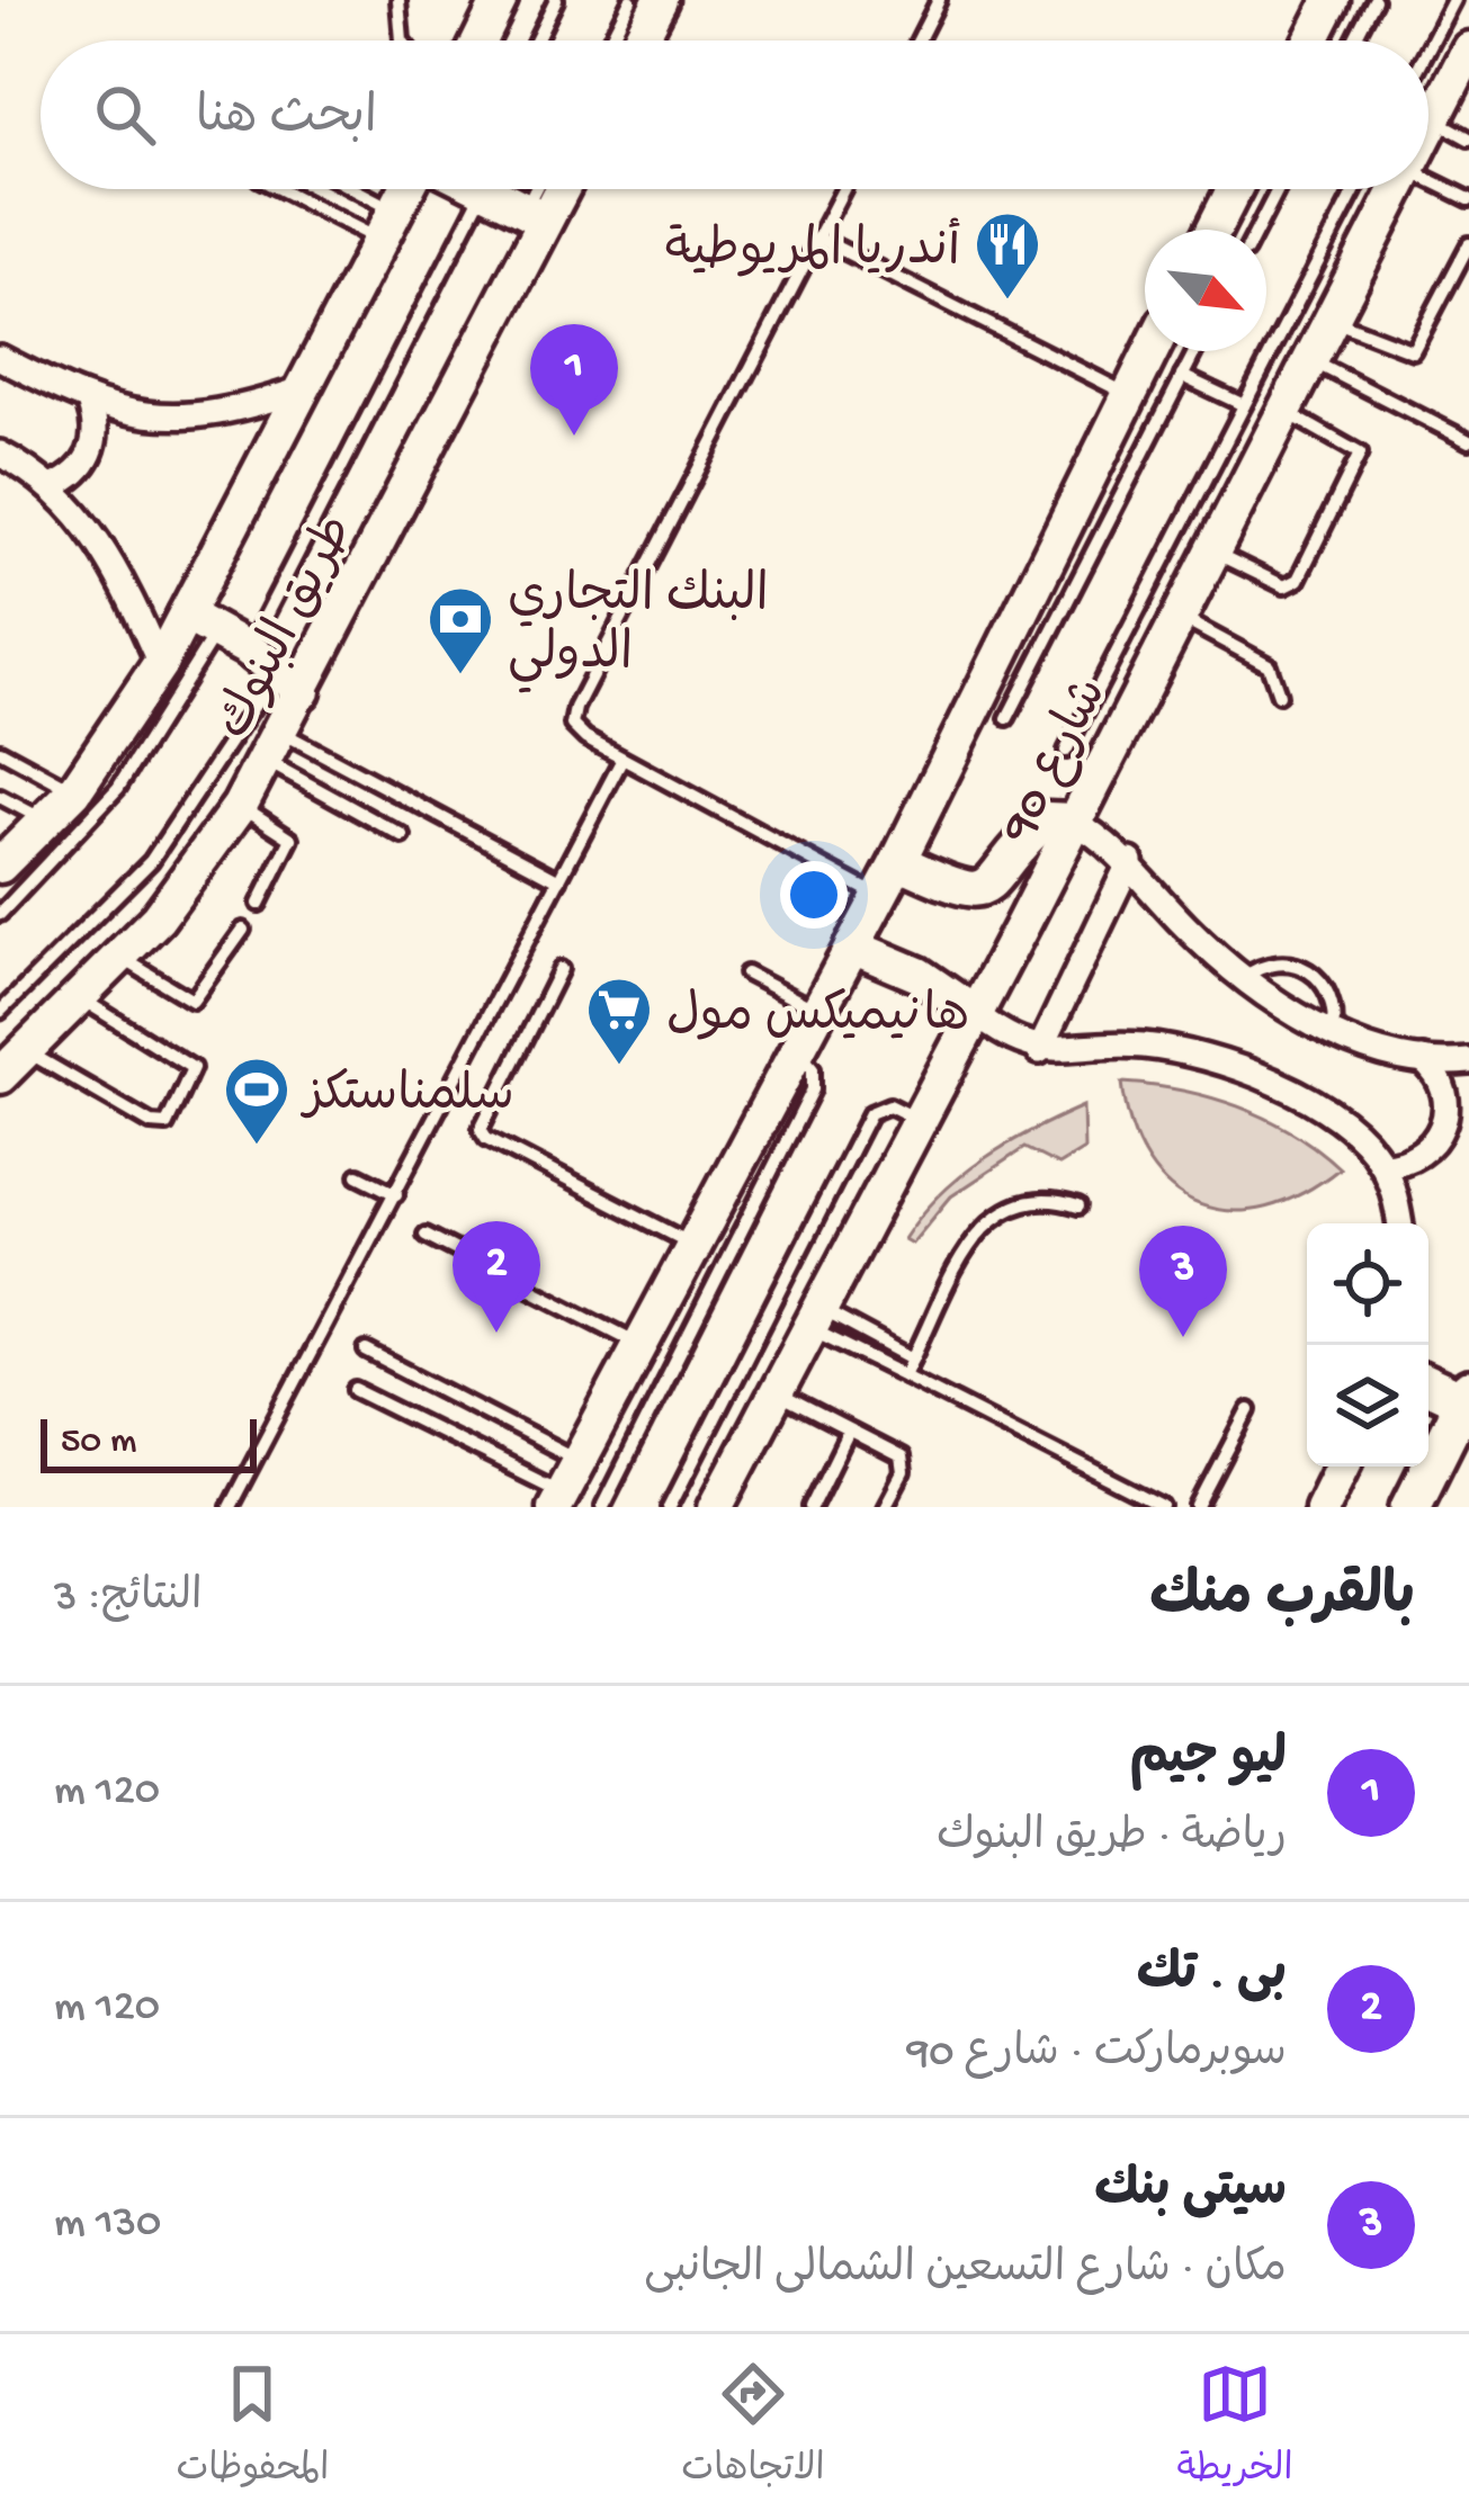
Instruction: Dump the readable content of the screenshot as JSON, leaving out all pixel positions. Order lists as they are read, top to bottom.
{
  "streets": {
    "street": ["طريق البنوك", "شارع 90"]
  },
  "places": {
    "restaurant": ["أندريا المريوطية"],
    "bank": ["البنك التجاري الدولي"],
    "supermarket": ["هانيميكس مول"],
    "sports": ["سلمناستكز"]
  },
  "scale_bar": "50 m",
  "north": "bottom right",
  "page": {
    "search": "ابحث هنا",
    "pins": ["1", "2", "3"],
    "scale": "50 m",
    "heading": ["بالقرب منك", "النتائج: 3"],
    "list": [
      {
        "mark": "1",
        "name": "ليو جيم",
        "note": "رياضة · طريق البنوك",
        "value": "120 m"
      },
      {
        "mark": "2",
        "name": "بى . تك",
        "note": "سوبرماركت · شارع 90",
        "value": "120 m"
      },
      {
        "mark": "3",
        "name": "سيتى بنك",
        "note": "مكان · شارع التسعين الشمالى الجانبى",
        "value": "130 m"
      }
    ],
    "nav": ["الخريطة", "الاتجاهات", "المحفوظات"]
  }
}
